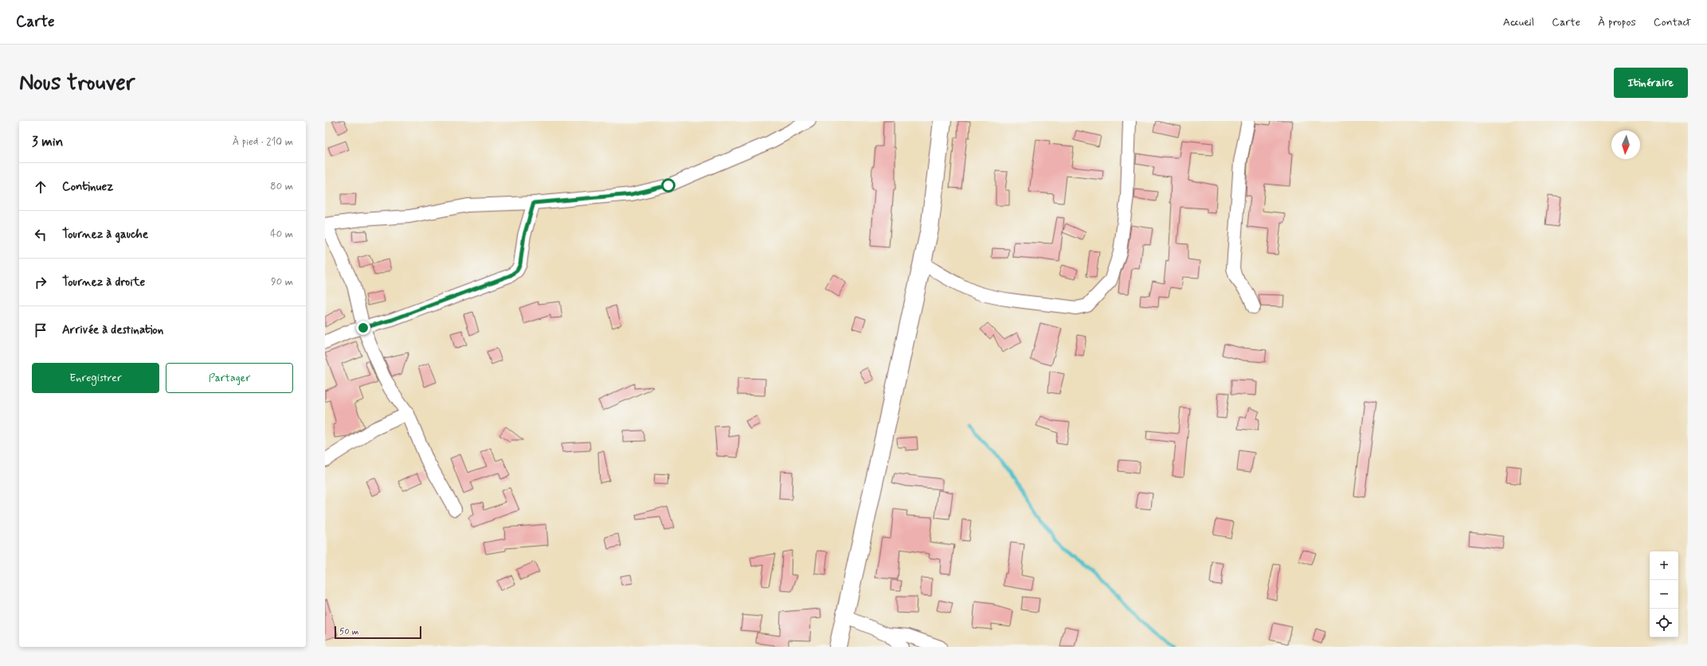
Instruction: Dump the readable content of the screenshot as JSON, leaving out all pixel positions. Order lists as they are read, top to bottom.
{
  "scale_bar": "50 m",
  "north": "bottom",
  "page": {
    "header": "Carte",
    "nav": [
      "Accueil",
      "Carte",
      "À propos",
      "Contact"
    ],
    "buttons": [
      "Itinéraire",
      ["Enregistrer", "Partager"]
    ],
    "title": "Nous trouver",
    "heading": ["3 min", "À pied · 210 m"],
    "list": [
      ["Continuez", "80 m"],
      ["Tournez à gauche", "40 m"],
      ["Tournez à droite", "90 m"],
      "Arrivée à destination"
    ],
    "map_buttons": ["+", "−"],
    "scale": "50 m"
  }
}
